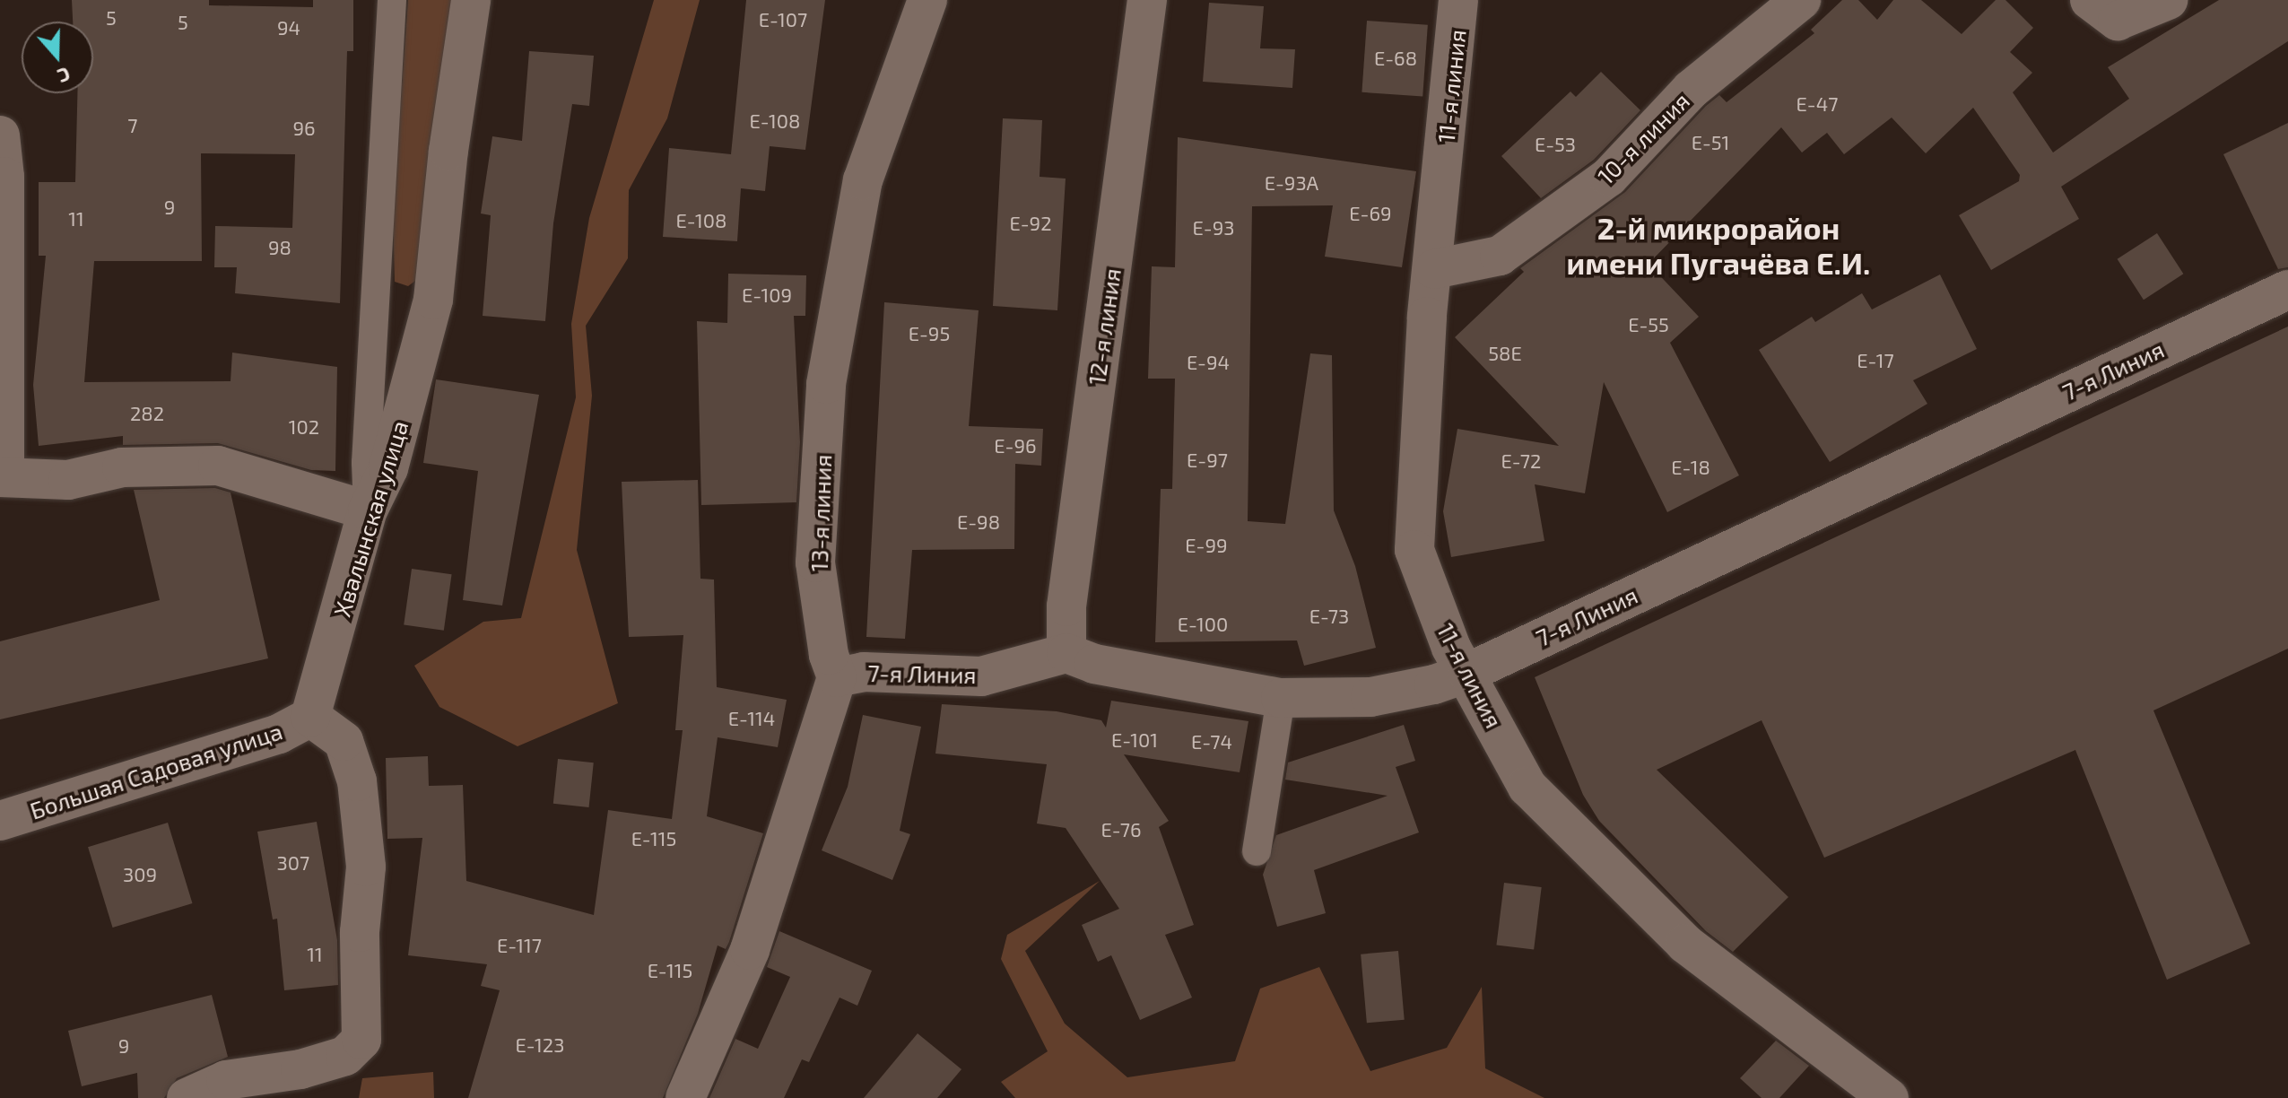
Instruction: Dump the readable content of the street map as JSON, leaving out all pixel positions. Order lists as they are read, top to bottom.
{
  "streets": {
    "street": [
      "11-я линия",
      "10-я линия",
      "12-я линия",
      "7-я Линия",
      "13-я линия",
      "Хвалынская улица",
      "Большая Садовая улица"
    ]
  },
  "crossings": [
    ["11-я линия", "10-я линия"],
    ["11-я линия", "7-я Линия"],
    ["12-я линия", "7-я Линия"],
    ["7-я Линия", "13-я линия"],
    ["Хвалынская улица", "Большая Садовая улица"]
  ],
  "districts": ["2-й микрорайон имени Пугачёва Е.И."],
  "house_numbers": [
    "5",
    "Е-107",
    "5",
    "94",
    "Е-68",
    "Е-47",
    "Е-108",
    "7",
    "96",
    "Е-51",
    "Е-53",
    "Е-93А",
    "9",
    "Е-69",
    "11",
    "Е-108",
    "Е-92",
    "Е-93",
    "98",
    "Е-109",
    "Е-55",
    "Е-95",
    "58Е",
    "Е-17",
    "Е-94",
    "282",
    "102",
    "Е-96",
    "Е-97",
    "Е-72",
    "Е-18",
    "Е-98",
    "Е-99",
    "Е-73",
    "Е-100",
    "Е-114",
    "Е-101",
    "Е-74",
    "Е-76",
    "Е-115",
    "307",
    "309",
    "Е-117",
    "11",
    "Е-115",
    "Е-123",
    "9"
  ],
  "north": "bottom"
}
